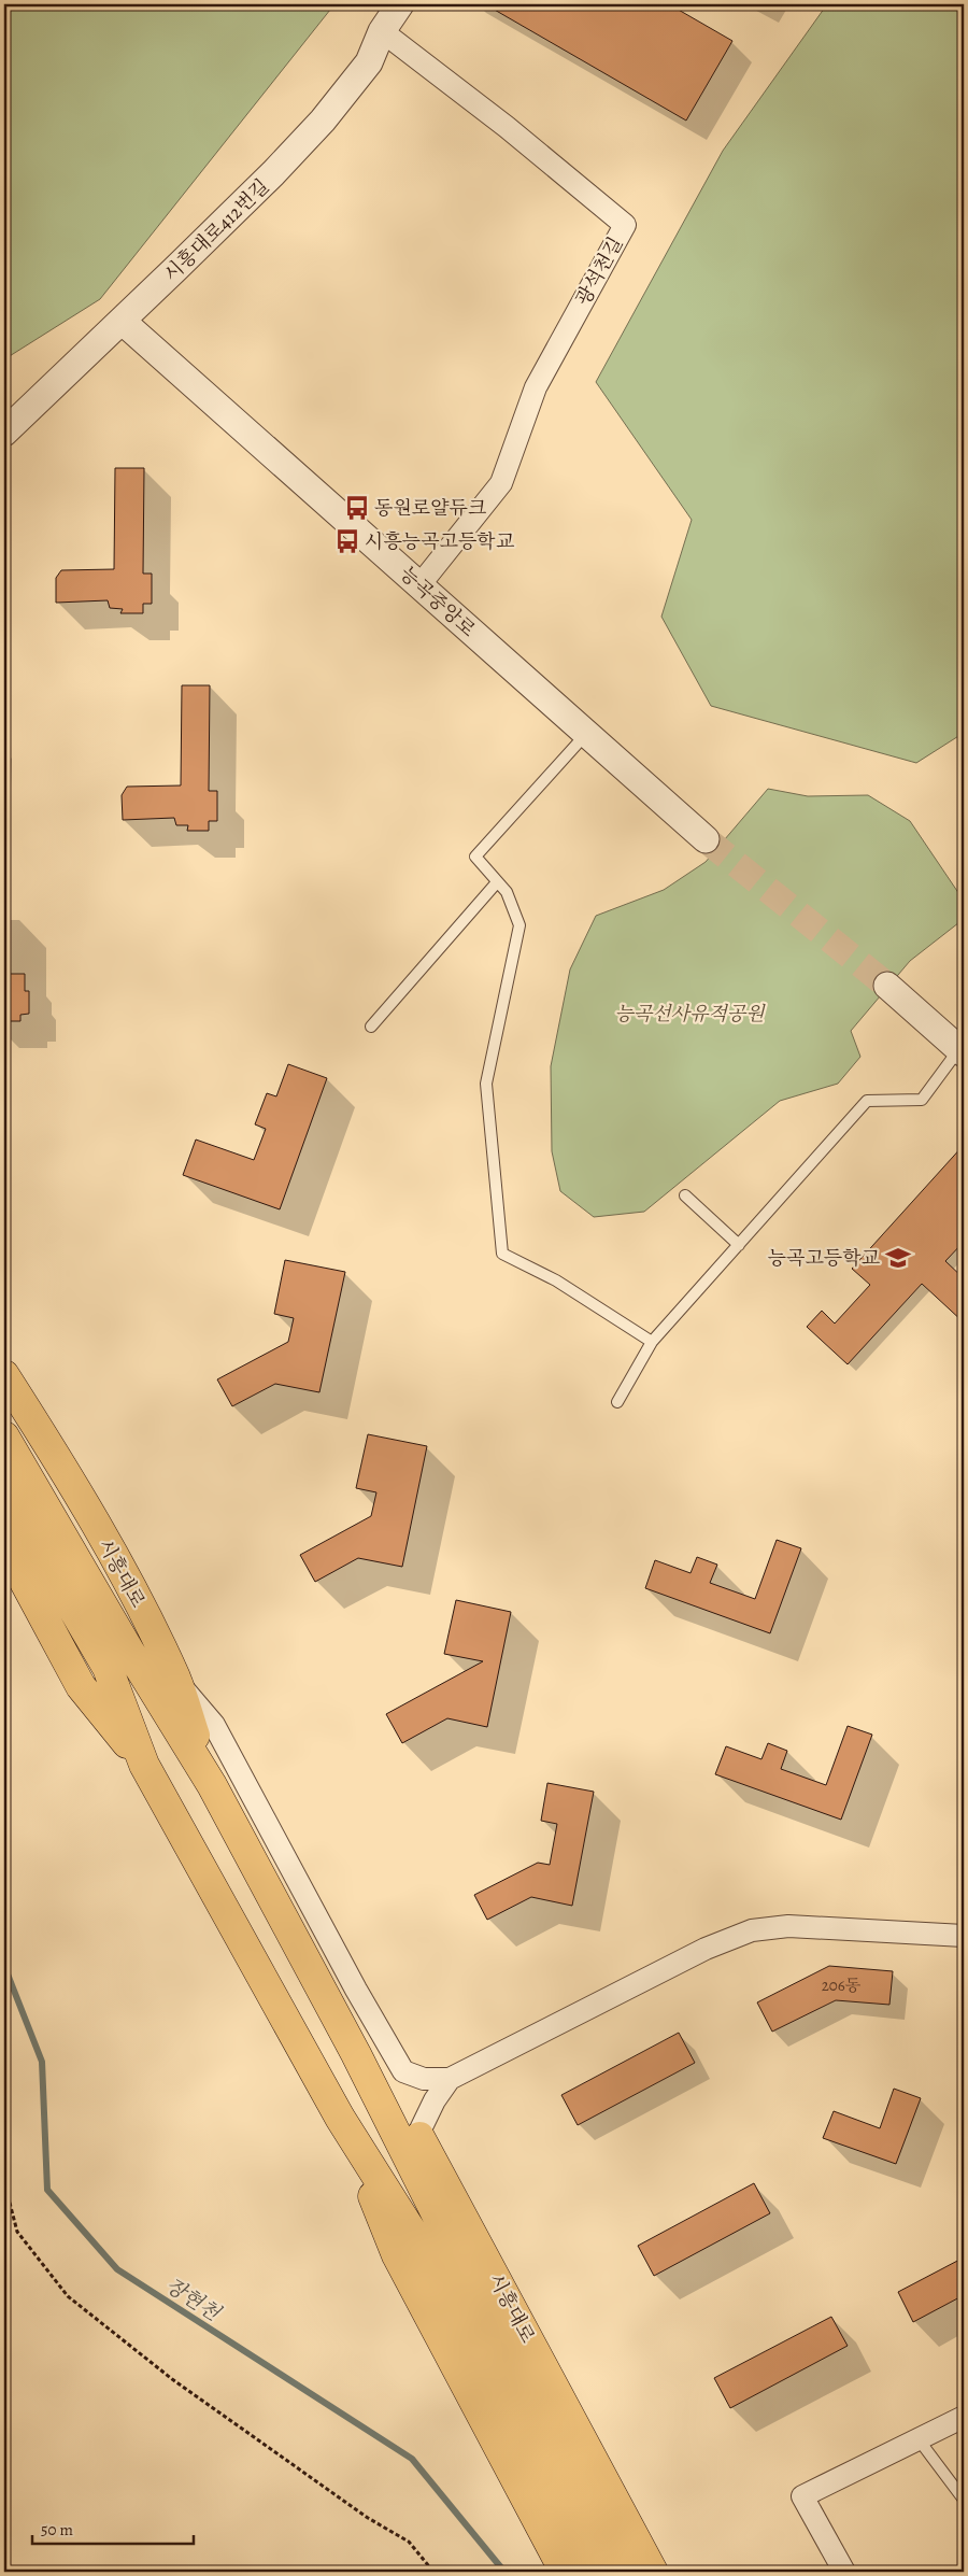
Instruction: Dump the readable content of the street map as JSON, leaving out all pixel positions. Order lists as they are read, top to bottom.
{
  "streets": {
    "main road": ["시흥대로"],
    "street": ["시흥대로412번길", "광석천길", "능곡중앙로"]
  },
  "crossings": [
    ["시흥대로412번길", "광석천길"],
    ["시흥대로412번길", "능곡중앙로"],
    ["광석천길", "능곡중앙로"]
  ],
  "water": ["장현천"],
  "parks": ["능곡선사유적공원"],
  "places": {
    "bus stop": ["동원로얄듀크", "시흥능곡고등학교"],
    "school or university": ["능곡고등학교"]
  },
  "house_numbers": ["206동"],
  "scale_bar": "50 m"
}
